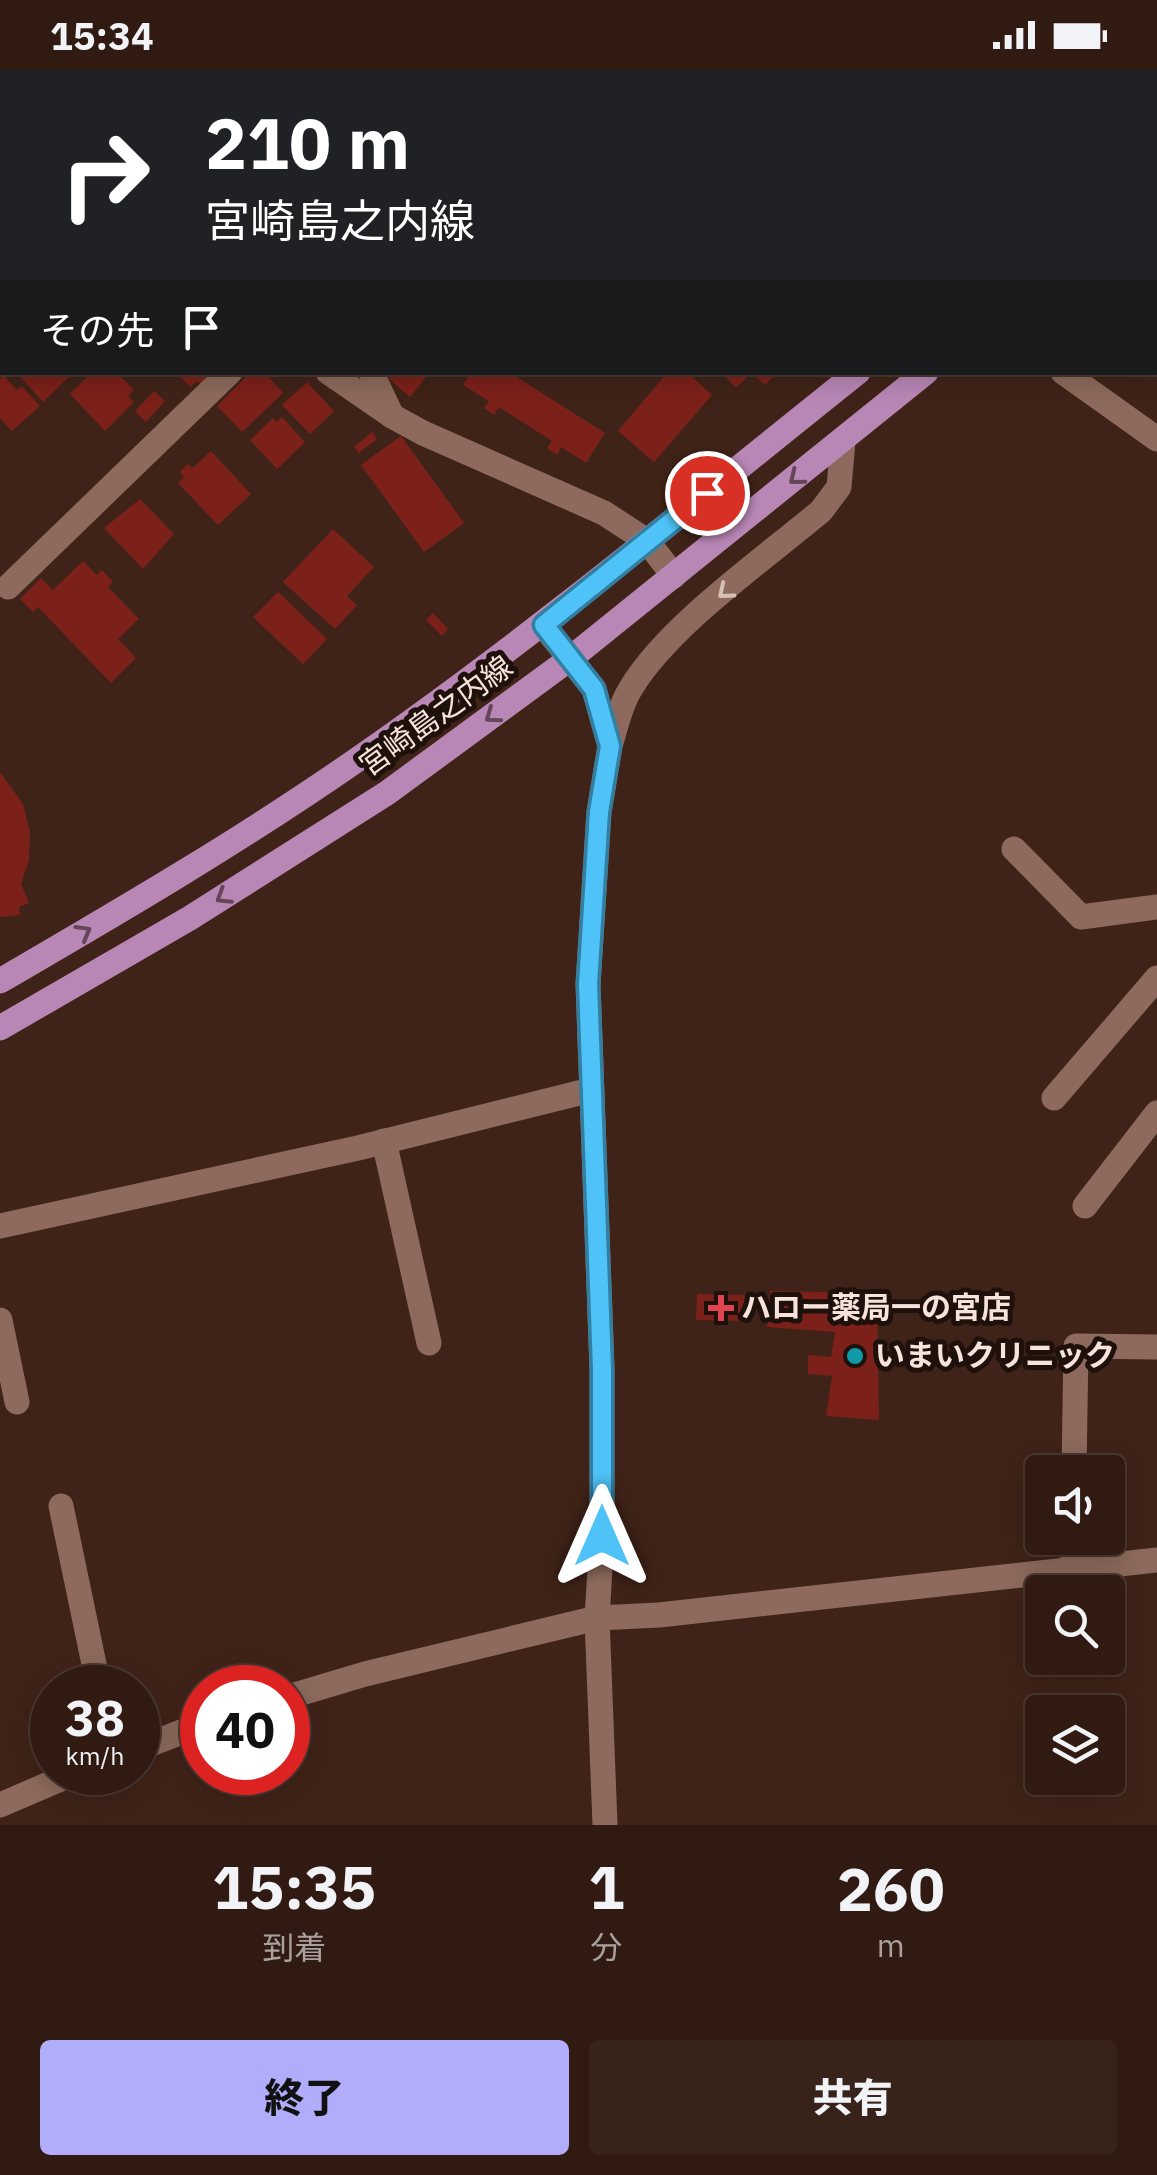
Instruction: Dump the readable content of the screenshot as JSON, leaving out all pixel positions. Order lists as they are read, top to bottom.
{
  "streets": {
    "main road": ["宮崎島之内線"]
  },
  "places": {
    "health": ["ハロー薬局一の宮店"],
    "other": ["いまいクリニック"]
  },
  "page": {
    "status": "15:34",
    "turn": ["210 m", "宮崎島之内線"],
    "then": "その先",
    "speed": "38 km/h",
    "limit": "40",
    "eta": [
      "15:35",
      "到着",
      "1",
      "分",
      "260",
      "m"
    ],
    "buttons": ["終了", "共有"]
  }
}
